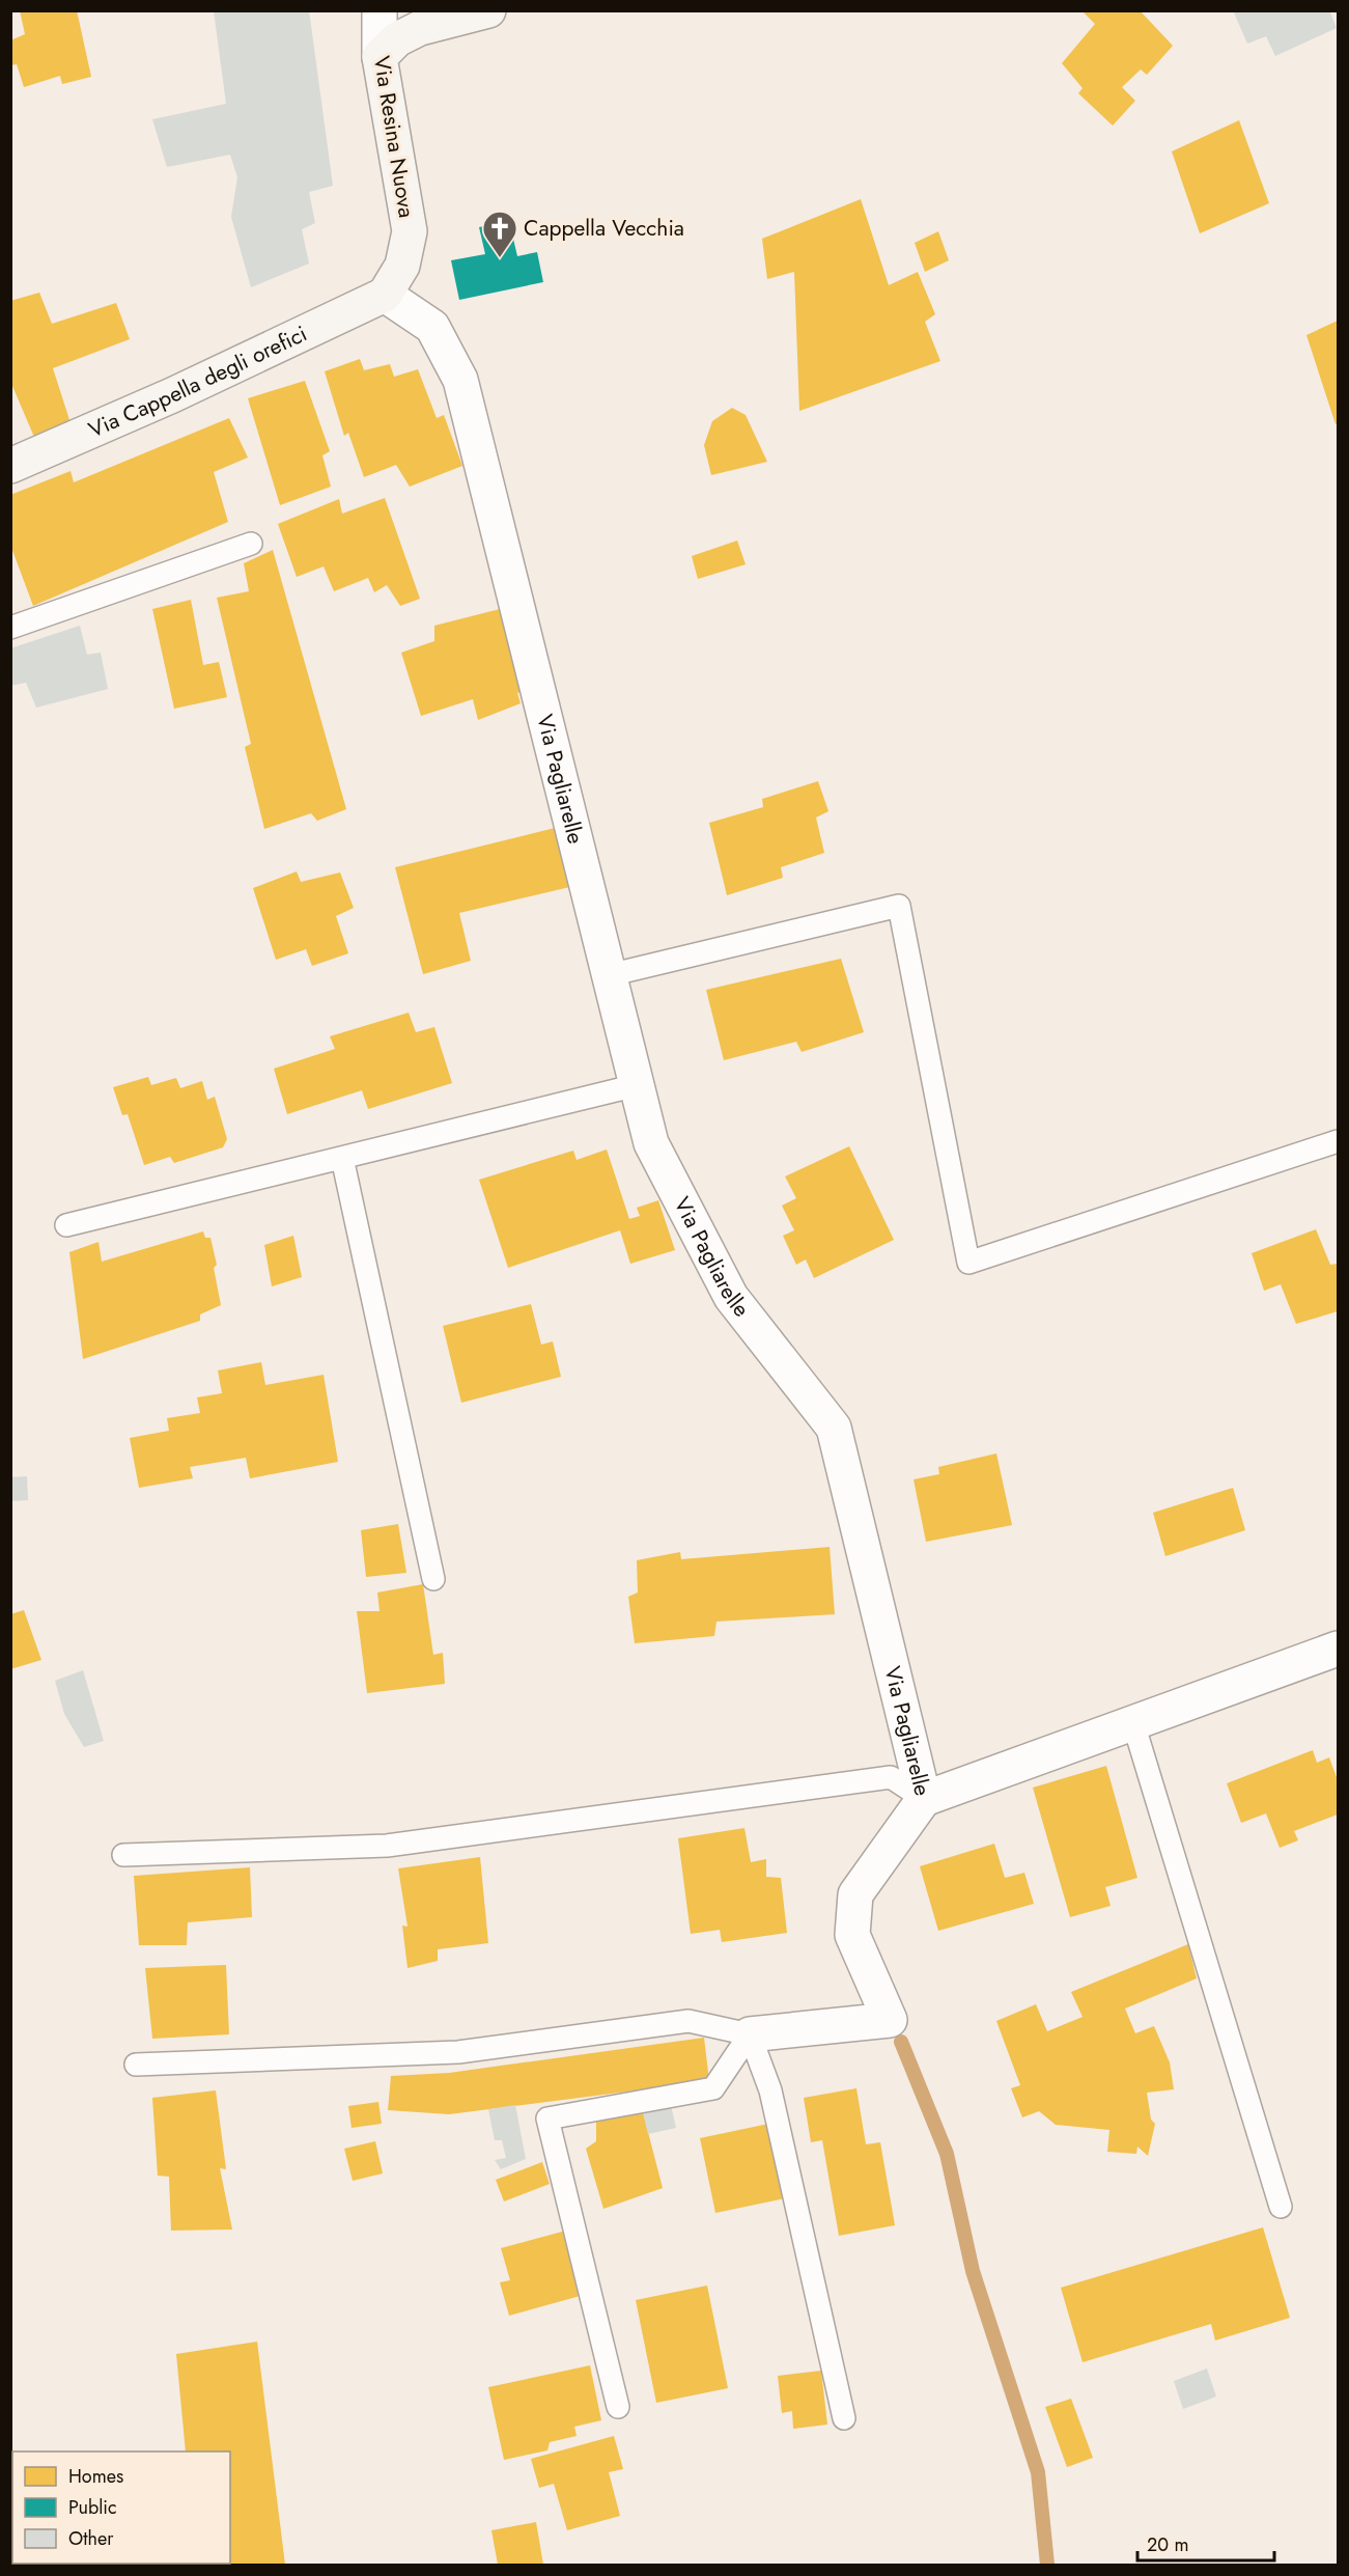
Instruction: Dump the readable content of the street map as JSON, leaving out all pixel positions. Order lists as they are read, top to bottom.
{
  "streets": {
    "street": ["Via Resina Nuova", "Via Cappella degli orefici", "Via Pagliarelle"]
  },
  "crossings": [
    ["Via Resina Nuova", "Via Cappella degli orefici"],
    ["Via Resina Nuova", "Via Pagliarelle"],
    ["Via Cappella degli orefici", "Via Pagliarelle"]
  ],
  "places": {
    "church": ["Cappella Vecchia"]
  },
  "legend": ["Homes", "Public", "Other"],
  "scale_bar": "20 m"
}
